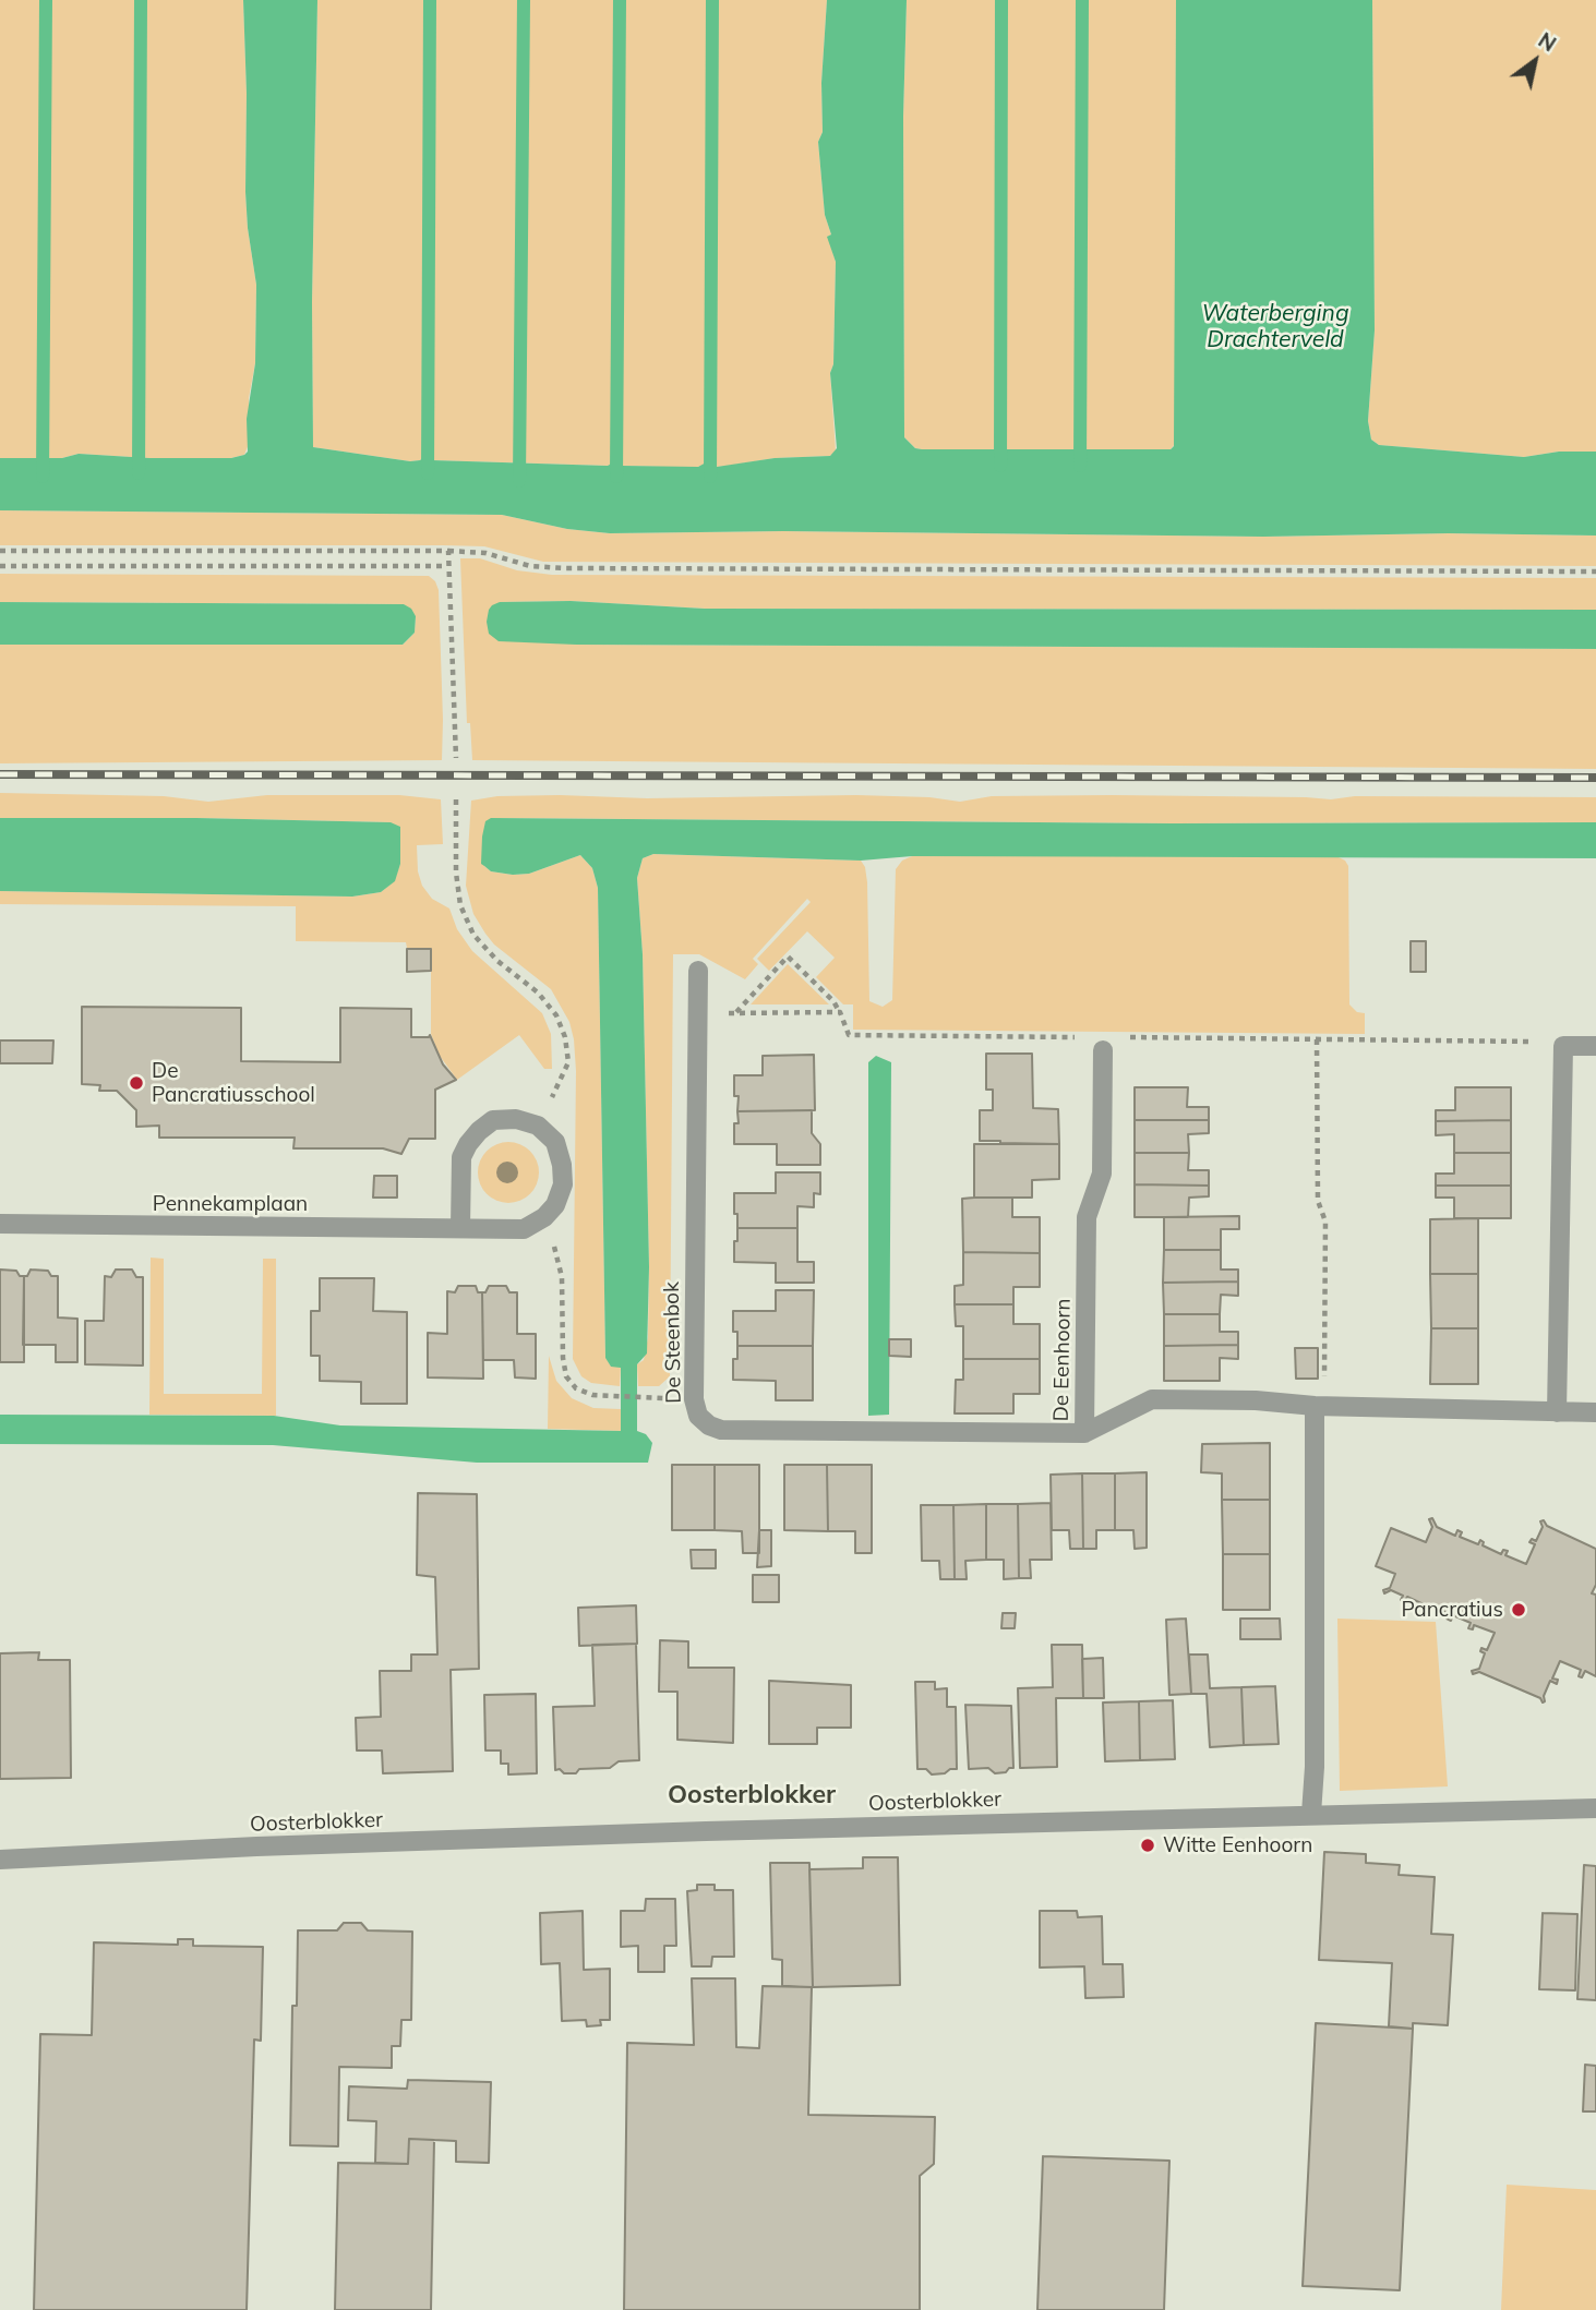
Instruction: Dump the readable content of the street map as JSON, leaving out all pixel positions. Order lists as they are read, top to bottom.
{
  "streets": {
    "street": [
      "Pennekamplaan",
      "De Steenbok",
      "De Eenhoorn",
      "Oosterblokker"
    ]
  },
  "crossings": [
    ["De Steenbok", "De Eenhoorn"]
  ],
  "districts": ["Oosterblokker"],
  "water": ["Waterberging Drachterveld"],
  "places": ["De Pancratiusschool", "Pancratius", "Witte Eenhoorn"],
  "north": "top right"
}
